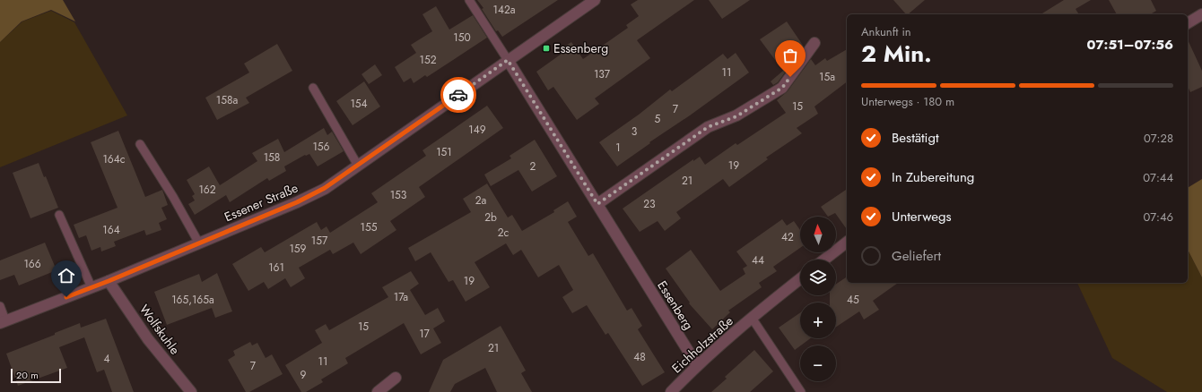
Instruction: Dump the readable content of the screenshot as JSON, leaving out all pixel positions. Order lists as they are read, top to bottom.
{
  "streets": {
    "street": [
      "Essener Straße",
      "Essenberg",
      "Wolfskuhle",
      "Eichholzstraße"
    ]
  },
  "crossings": [
    ["Essener Straße", "Essenberg"],
    ["Essener Straße", "Wolfskuhle"],
    ["Essenberg", "Eichholzstraße"]
  ],
  "places": {
    "transit": ["Essenberg"]
  },
  "house_numbers": [
    "142a",
    "150",
    "152",
    "11",
    "137",
    "15a",
    "158a",
    "154",
    "15",
    "7",
    "5",
    "149",
    "3",
    "156",
    "1",
    "151",
    "158",
    "164c",
    "19",
    "2",
    "21",
    "162",
    "153",
    "2a",
    "23",
    "2b",
    "155",
    "164",
    "2c",
    "42",
    "157",
    "159",
    "44",
    "166",
    "161",
    "19",
    "17a",
    "165,165a",
    "45",
    "15",
    "17",
    "21",
    "48",
    "4",
    "11",
    "7",
    "9"
  ],
  "scale_bar": "20 m",
  "north": "top",
  "page": {
    "heading": ["2 Min.", "Ankunft in", "07:51–07:56"],
    "bar": "Unterwegs · 180 m",
    "list": [
      ["Bestätigt", "07:28"],
      ["In Zubereitung", "07:44"],
      ["Unterwegs", "07:46"],
      "Geliefert"
    ],
    "map_buttons": ["+", "−"],
    "scale": "20 m"
  }
}
